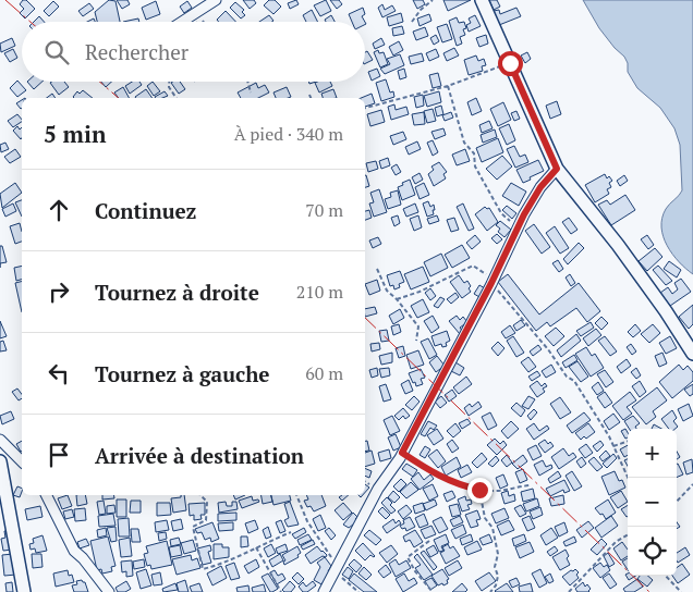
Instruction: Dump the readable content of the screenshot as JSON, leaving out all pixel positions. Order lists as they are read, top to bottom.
{
  "page": {
    "search": "Rechercher",
    "heading": ["5 min", "À pied · 340 m"],
    "list": [
      ["Continuez", "70 m"],
      ["Tournez à droite", "210 m"],
      ["Tournez à gauche", "60 m"],
      "Arrivée à destination"
    ],
    "map_buttons": ["+", "−"]
  }
}
